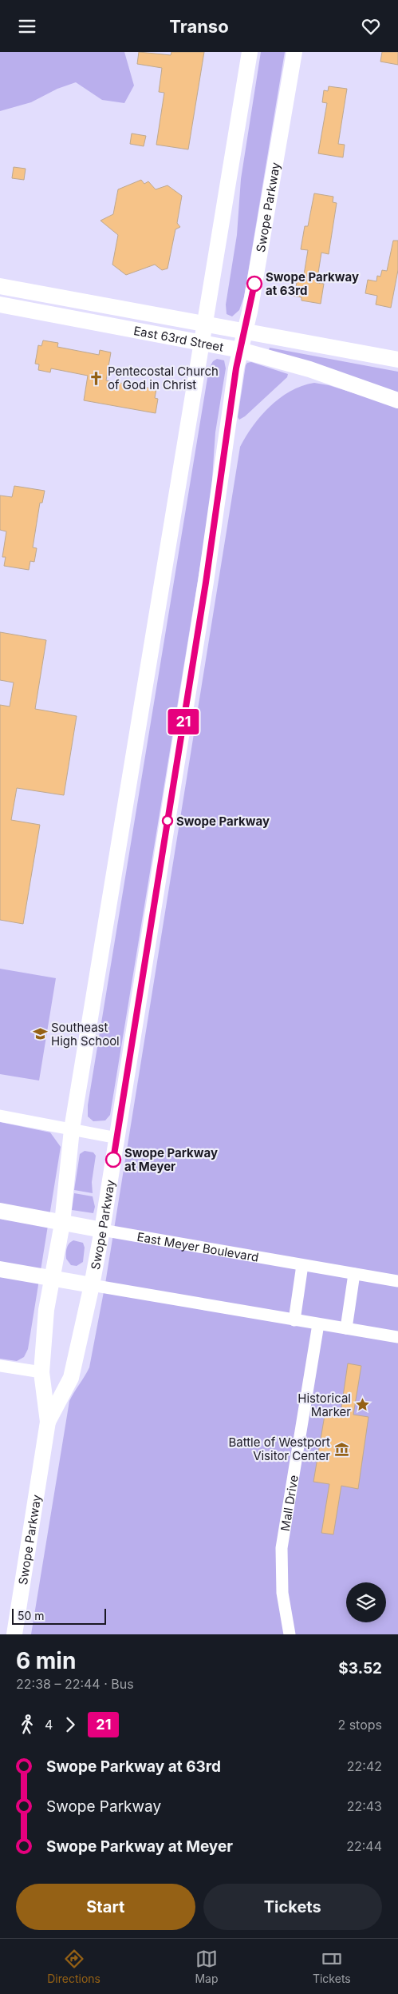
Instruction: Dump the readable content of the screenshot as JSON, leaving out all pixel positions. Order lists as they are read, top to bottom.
{
  "streets": {
    "main road": ["Swope Parkway", "East 63rd Street", "East Meyer Boulevard"],
    "street": ["Mall Drive"]
  },
  "crossings": [
    ["Swope Parkway", "East 63rd Street"],
    ["Swope Parkway", "East Meyer Boulevard"]
  ],
  "places": {
    "other": ["Swope Parkway at 63rd", "Swope Parkway", "Swope Parkway at Meyer"],
    "church": ["Pentecostal Church of God in Christ"],
    "school or university": ["Southeast High School"],
    "place": ["Historical Marker"],
    "museum": ["Battle of Westport Visitor Center"]
  },
  "lines": ["bus line 21"],
  "scale_bar": "50 m",
  "page": {
    "header": "Transo",
    "on_map": "21",
    "scale": "50 m",
    "heading": ["6 min", "22:38 – 22:44 · Bus", "$3.52"],
    "legs": ["4", "21", "2 stops"],
    "list": [
      {
        "name": "Swope Parkway at 63rd",
        "value": "22:42"
      },
      {
        "name": "Swope Parkway",
        "value": "22:43"
      },
      {
        "name": "Swope Parkway at Meyer",
        "value": "22:44"
      }
    ],
    "buttons": ["Start", "Tickets"],
    "tabs": ["Directions", "Map", "Tickets"]
  }
}
